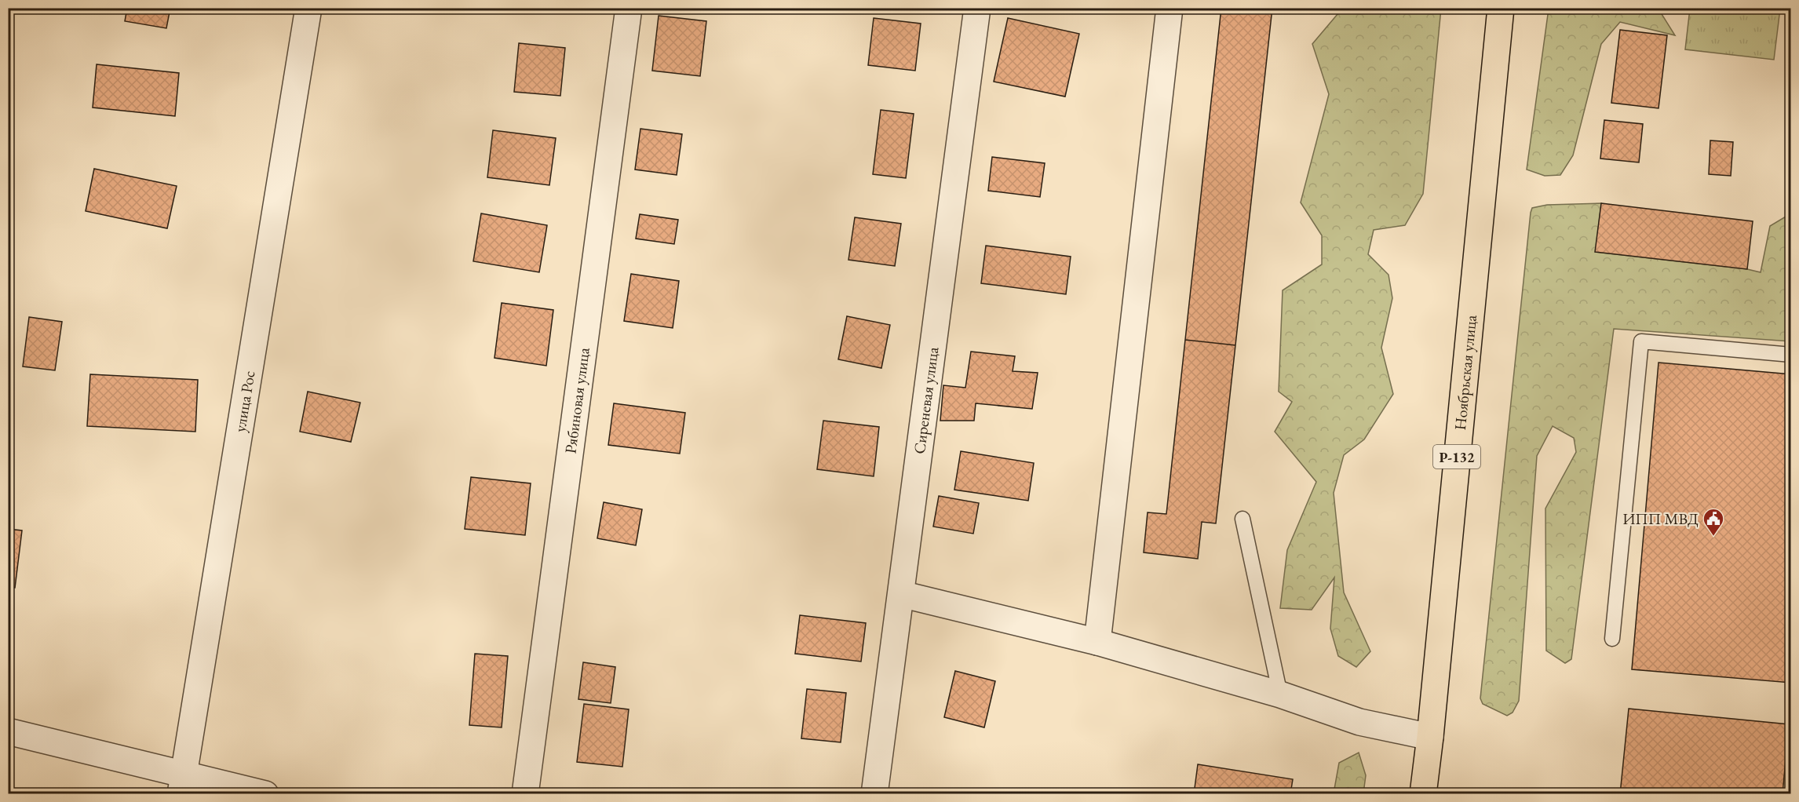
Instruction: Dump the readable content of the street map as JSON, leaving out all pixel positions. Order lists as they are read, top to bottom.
{
  "streets": {
    "highway": ["Ноябрьская улица", "Р-132"],
    "street": ["улица Рос", "Рябиновая улица", "Сиреневая улица"]
  },
  "places": {
    "public building": ["ИПП МВД"]
  }
}
